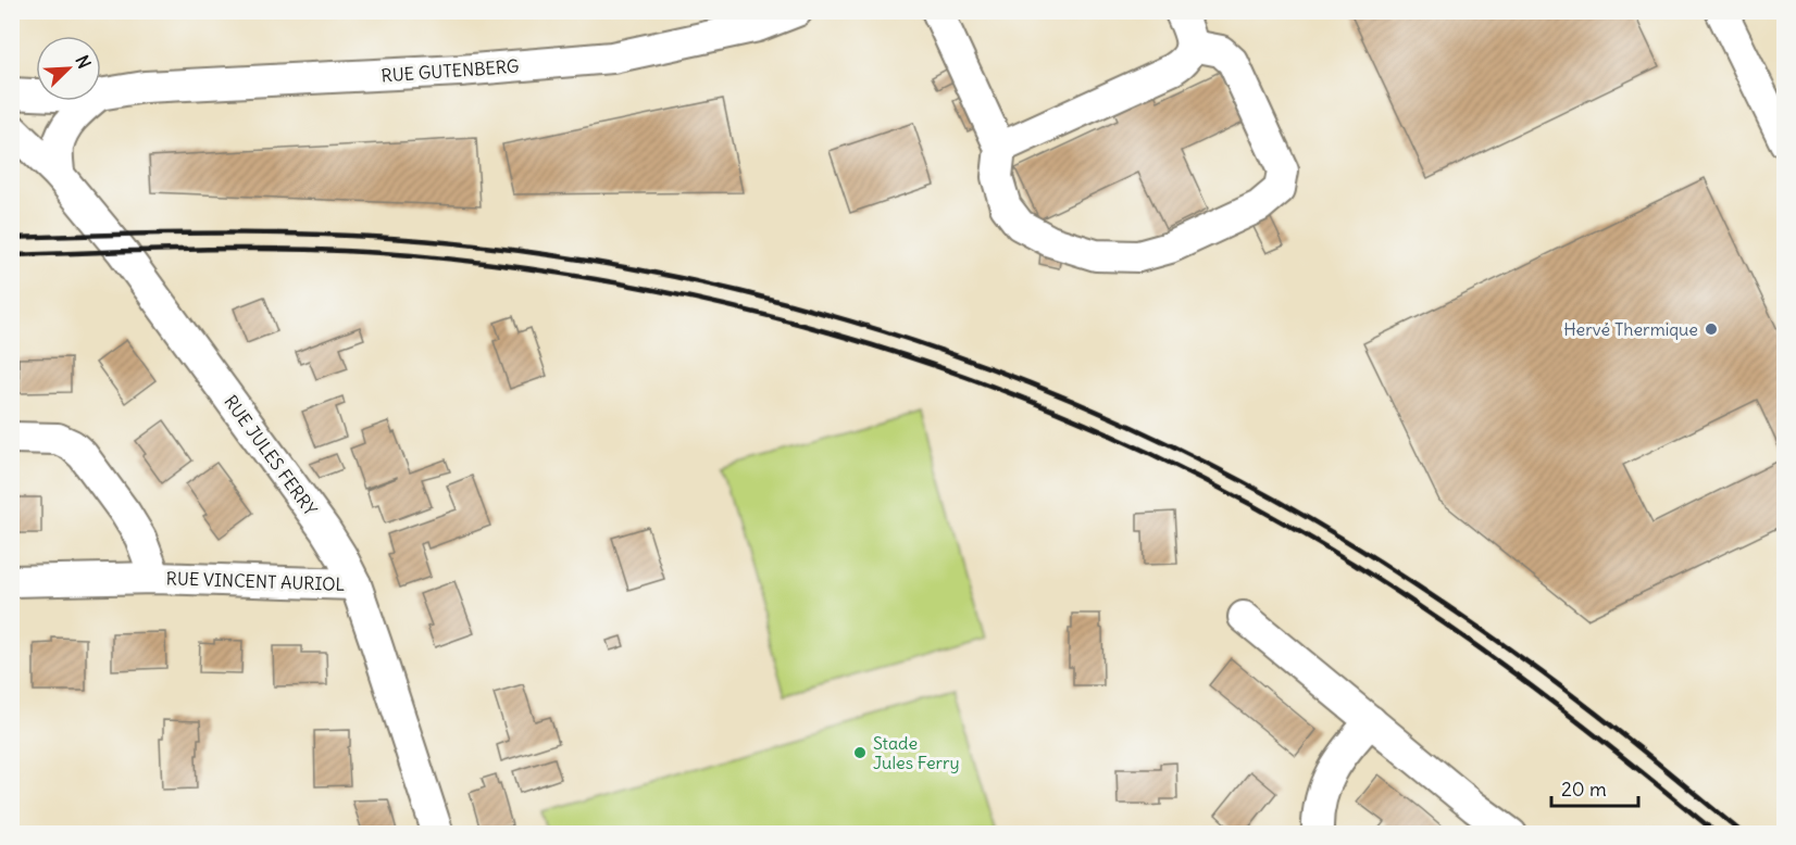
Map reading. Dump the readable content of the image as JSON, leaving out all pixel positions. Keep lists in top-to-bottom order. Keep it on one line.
{"streets":{"street":["RUE GUTENBERG","RUE JULES FERRY","RUE VINCENT AURIOL"]},"crossings":[["RUE JULES FERRY","RUE VINCENT AURIOL"]],"places":["Hervé Thermique","Stade Jules Ferry"],"scale_bar":"20 m","north":"top right"}
